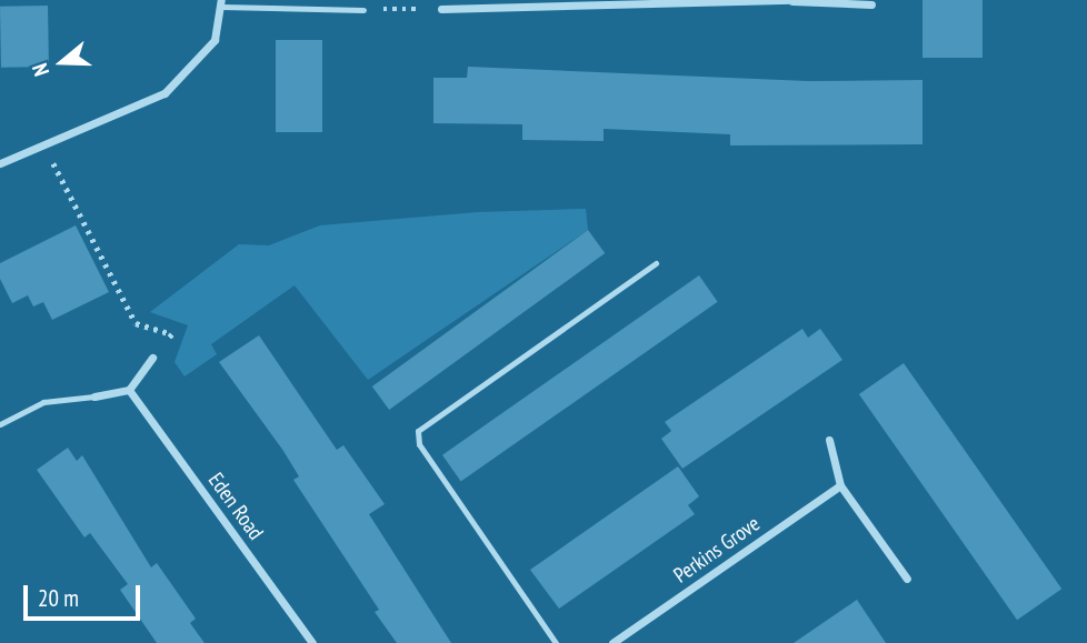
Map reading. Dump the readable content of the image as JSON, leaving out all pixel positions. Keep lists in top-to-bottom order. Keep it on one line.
{"streets":{"street":["Eden Road","Perkins Grove"]},"scale_bar":"20 m","north":"left"}
